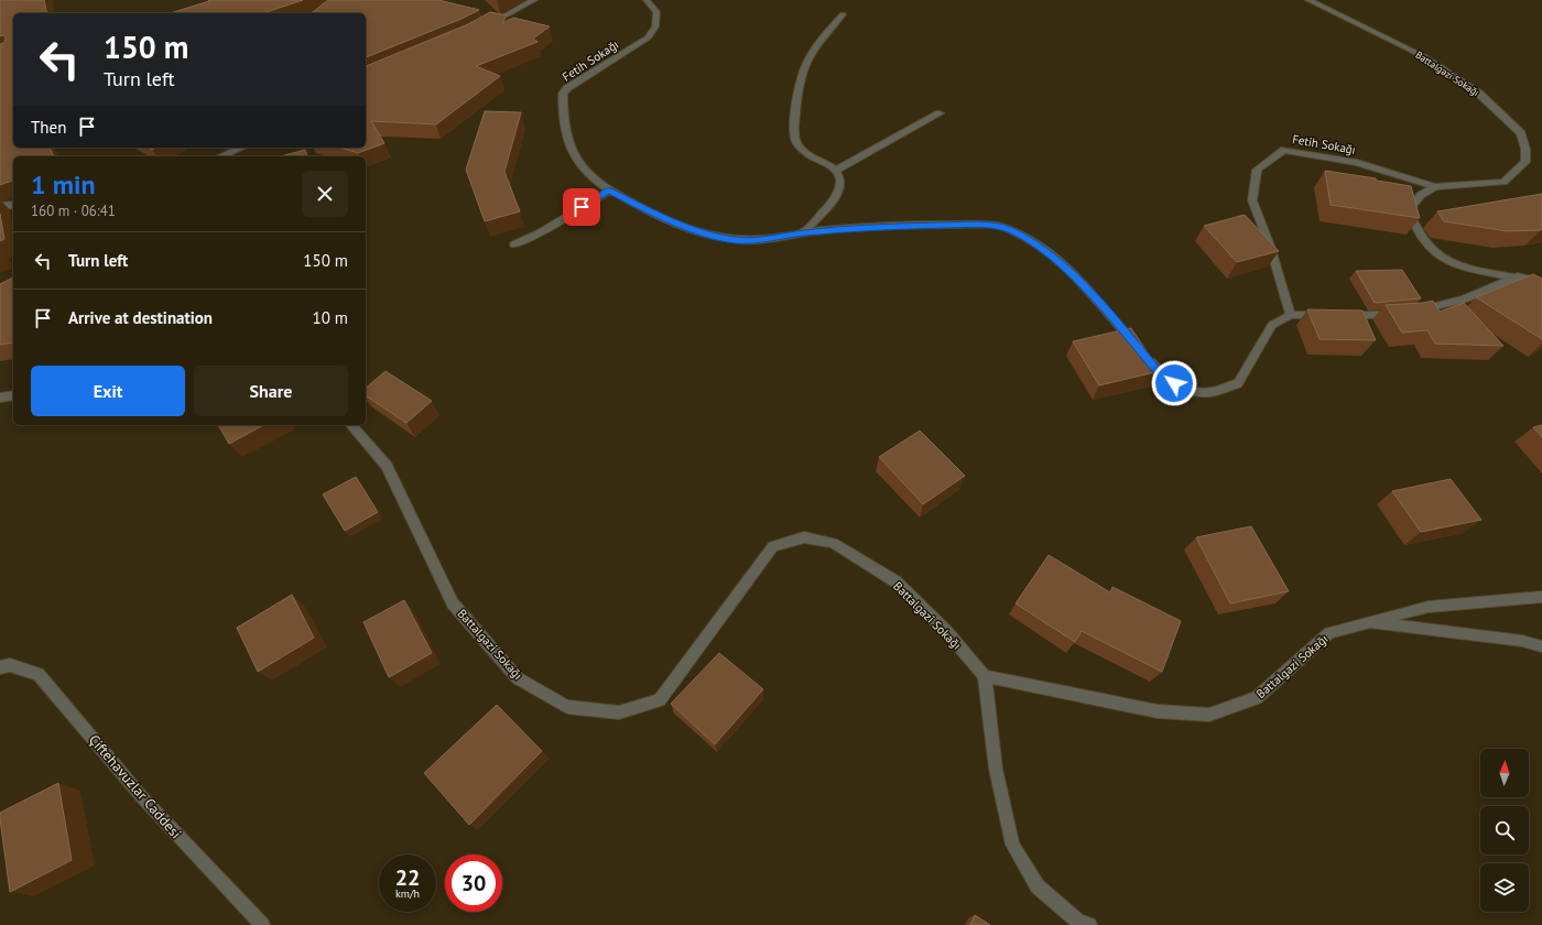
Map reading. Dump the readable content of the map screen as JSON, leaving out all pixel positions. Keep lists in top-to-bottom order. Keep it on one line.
{"streets":{"street":["Fetih Sokağı","Battalgazi Sokağı","Çiftehavuzlar Caddesi"]},"crossings":[["Fetih Sokağı","Battalgazi Sokağı"]],"north":"top","page":{"turn":["150 m","Turn left"],"then":"Then","heading":["1 min","160 m · 06:41"],"list":[{"name":"Turn left","value":"150 m"},{"name":"Arrive at destination","value":"10 m"}],"buttons":["Exit","Share"],"speed":"22 km/h","limit":"30"}}
